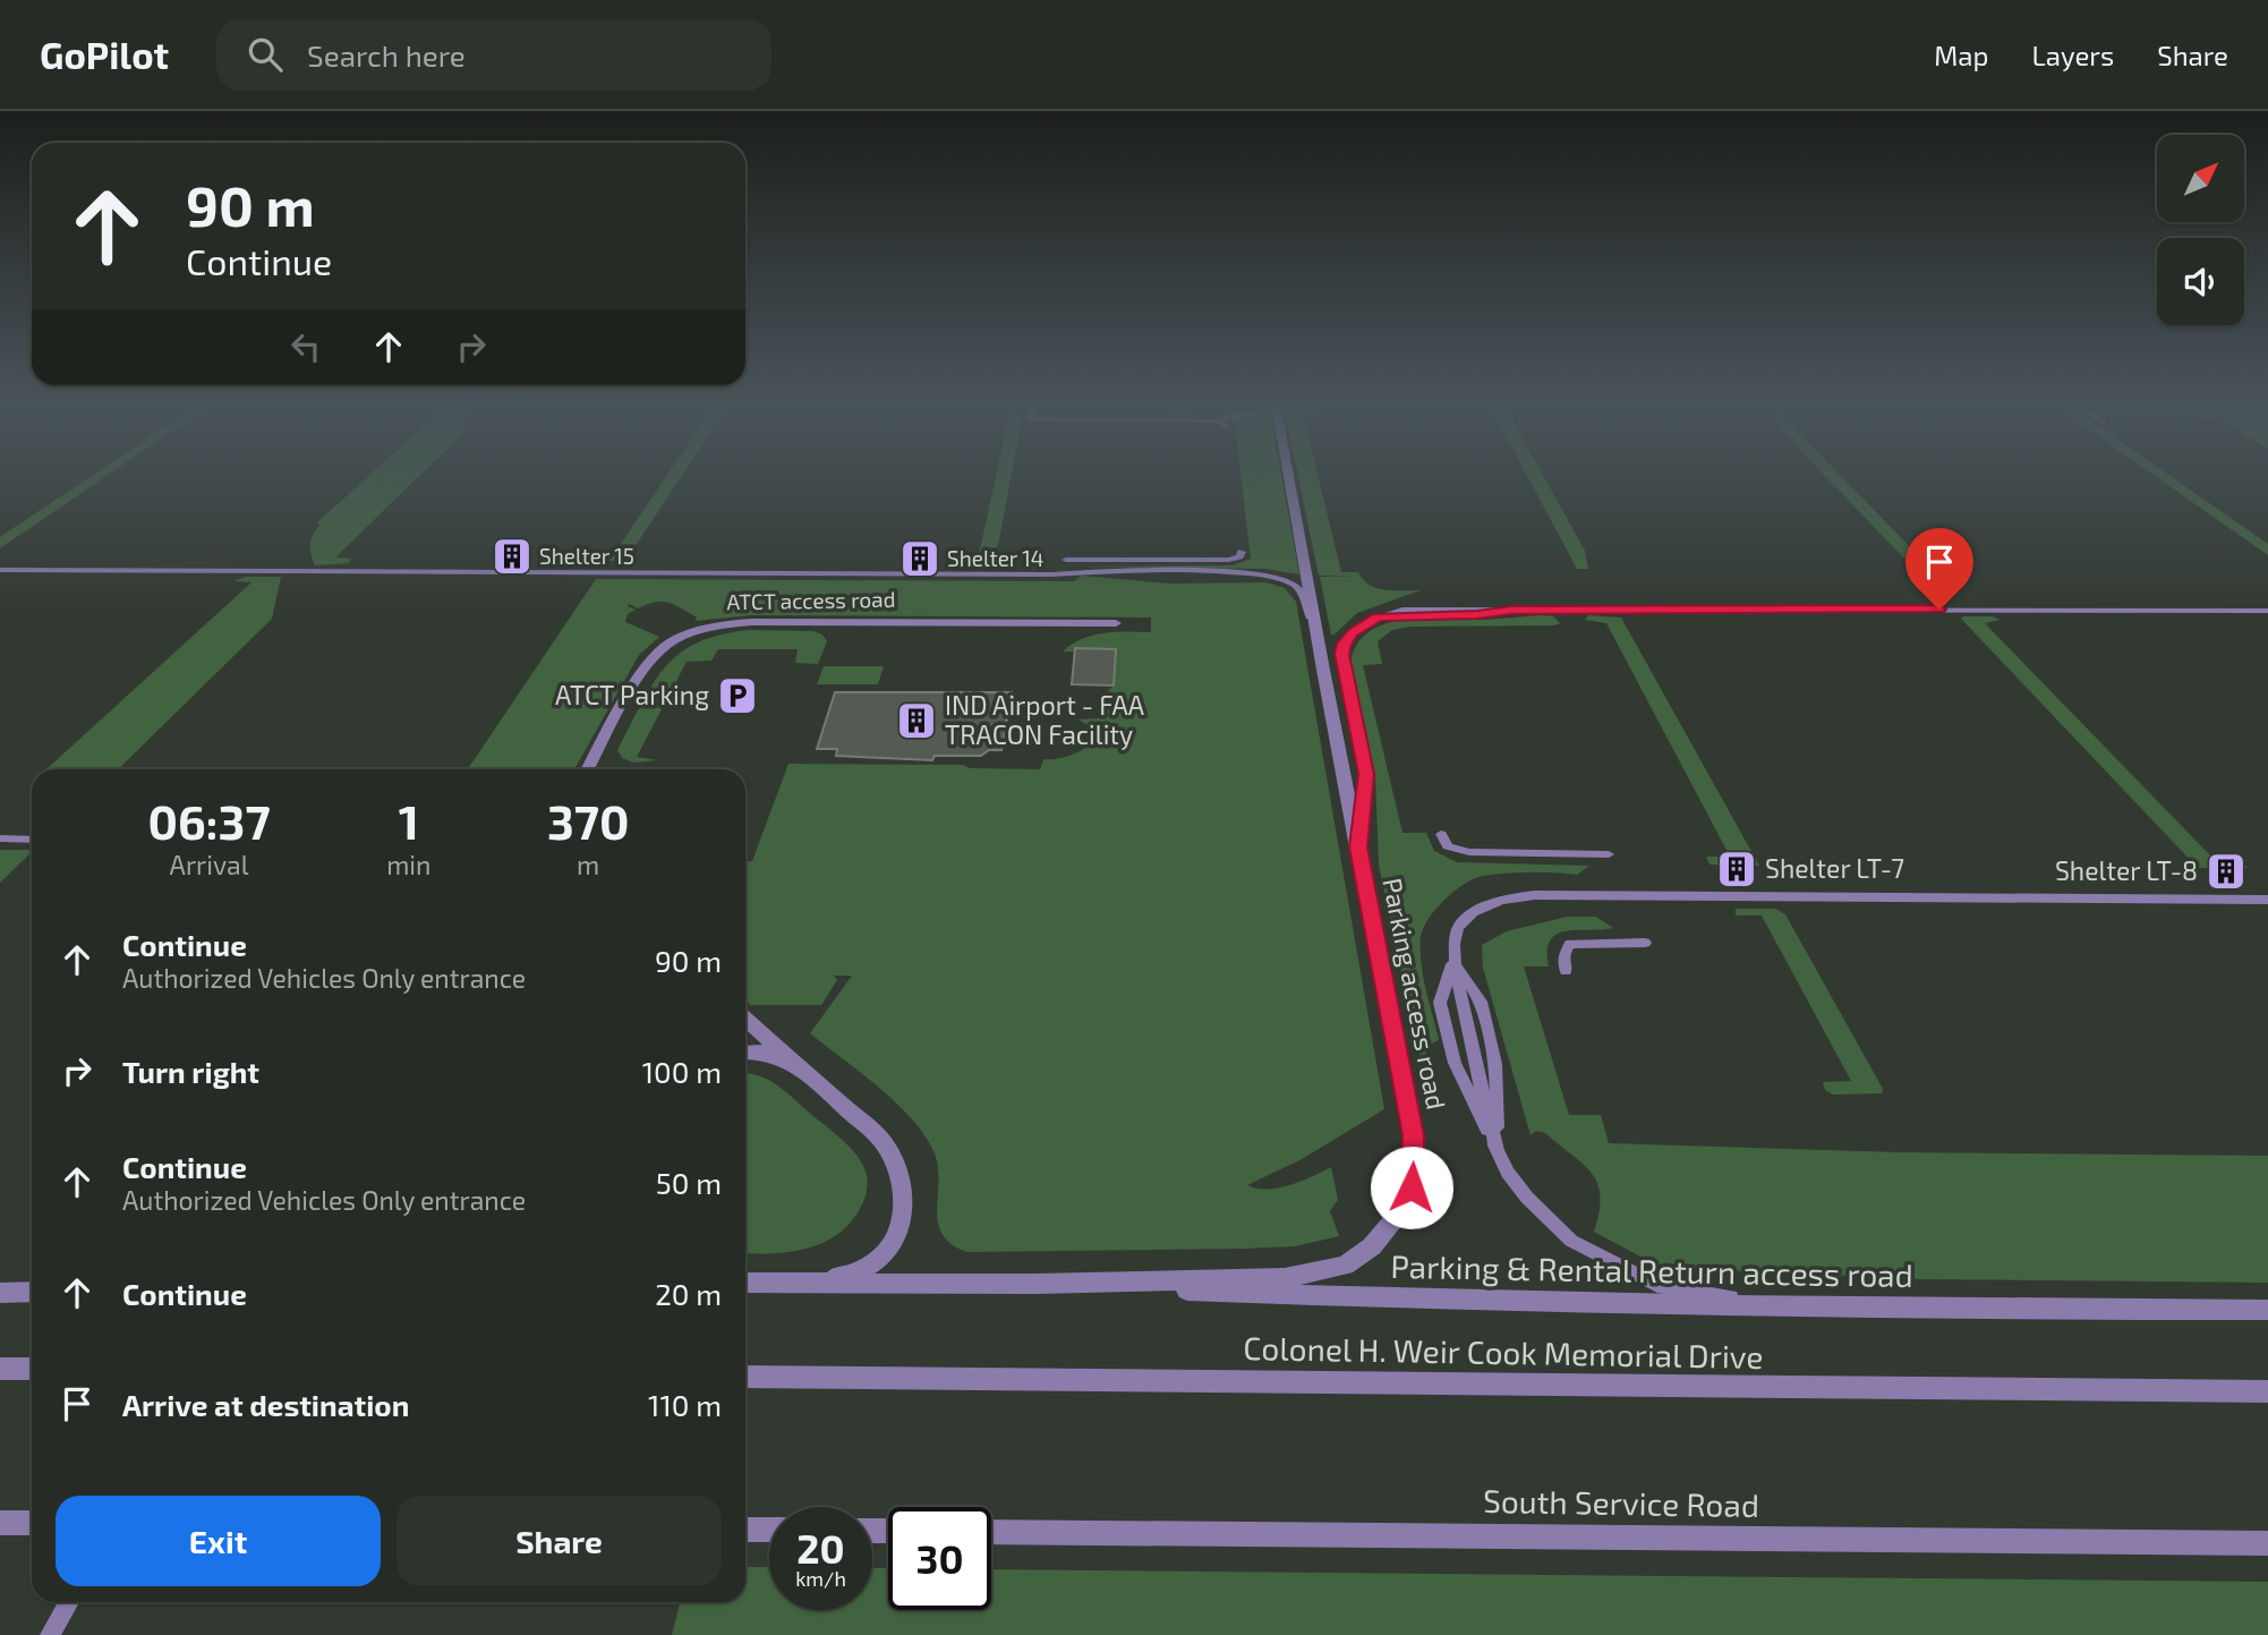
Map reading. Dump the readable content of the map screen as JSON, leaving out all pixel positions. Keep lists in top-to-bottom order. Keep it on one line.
{"streets":{"street":["ATCT access road","Parking access road","Parking & Rental Return access road","Colonel H. Weir Cook Memorial Drive","South Service Road"]},"crossings":[["Parking access road","Parking & Rental Return access road"]],"places":{"building":["Shelter 15","Shelter 14","IND Airport - FAA TRACON Facility","Shelter LT-7","Shelter LT-8"],"parking":["ATCT Parking"]},"north":"top right","page":{"header":"GoPilot","search":"Search here","nav":["Map","Layers","Share"],"turn":["90 m","Continue"],"eta":["06:37","Arrival","1","min","370","m"],"list":[{"name":"Continue","note":"Authorized Vehicles Only entrance","value":"90 m"},{"name":"Turn right","value":"100 m"},{"name":"Continue","note":"Authorized Vehicles Only entrance","value":"50 m"},{"name":"Continue","value":"20 m"},{"name":"Arrive at destination","value":"110 m"}],"buttons":["Exit","Share"],"speed":"20 km/h","limit":"30"}}
